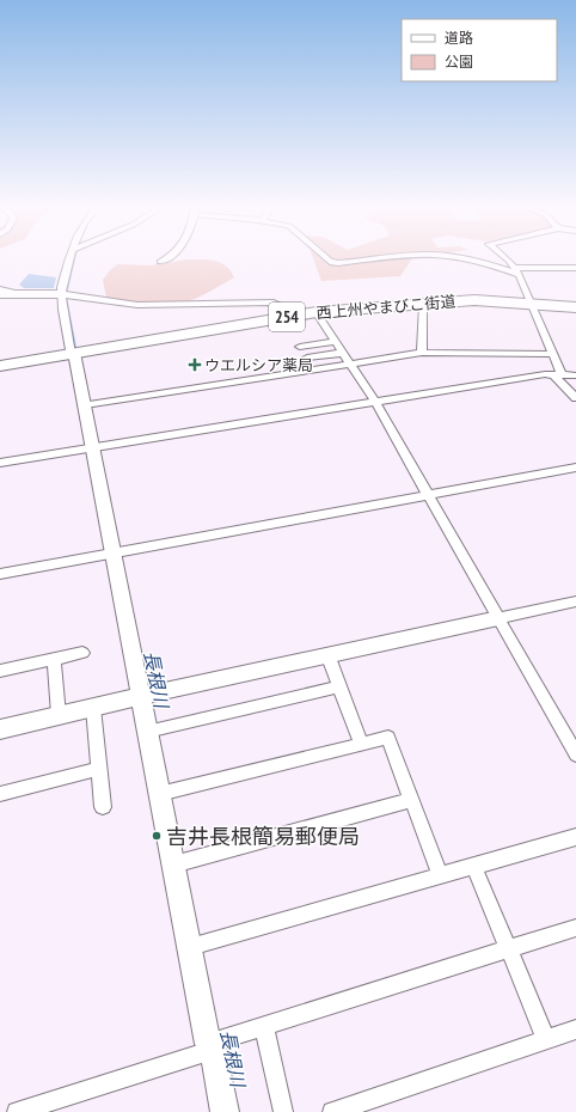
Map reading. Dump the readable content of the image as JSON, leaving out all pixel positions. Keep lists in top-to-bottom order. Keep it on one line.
{"streets":{"highway":["西上州やまびこ街道","254"]},"water":["長根川"],"places":{"health":["ウエルシア薬局"],"other":["吉井長根簡易郵便局"]},"legend":["道路","公園"]}
